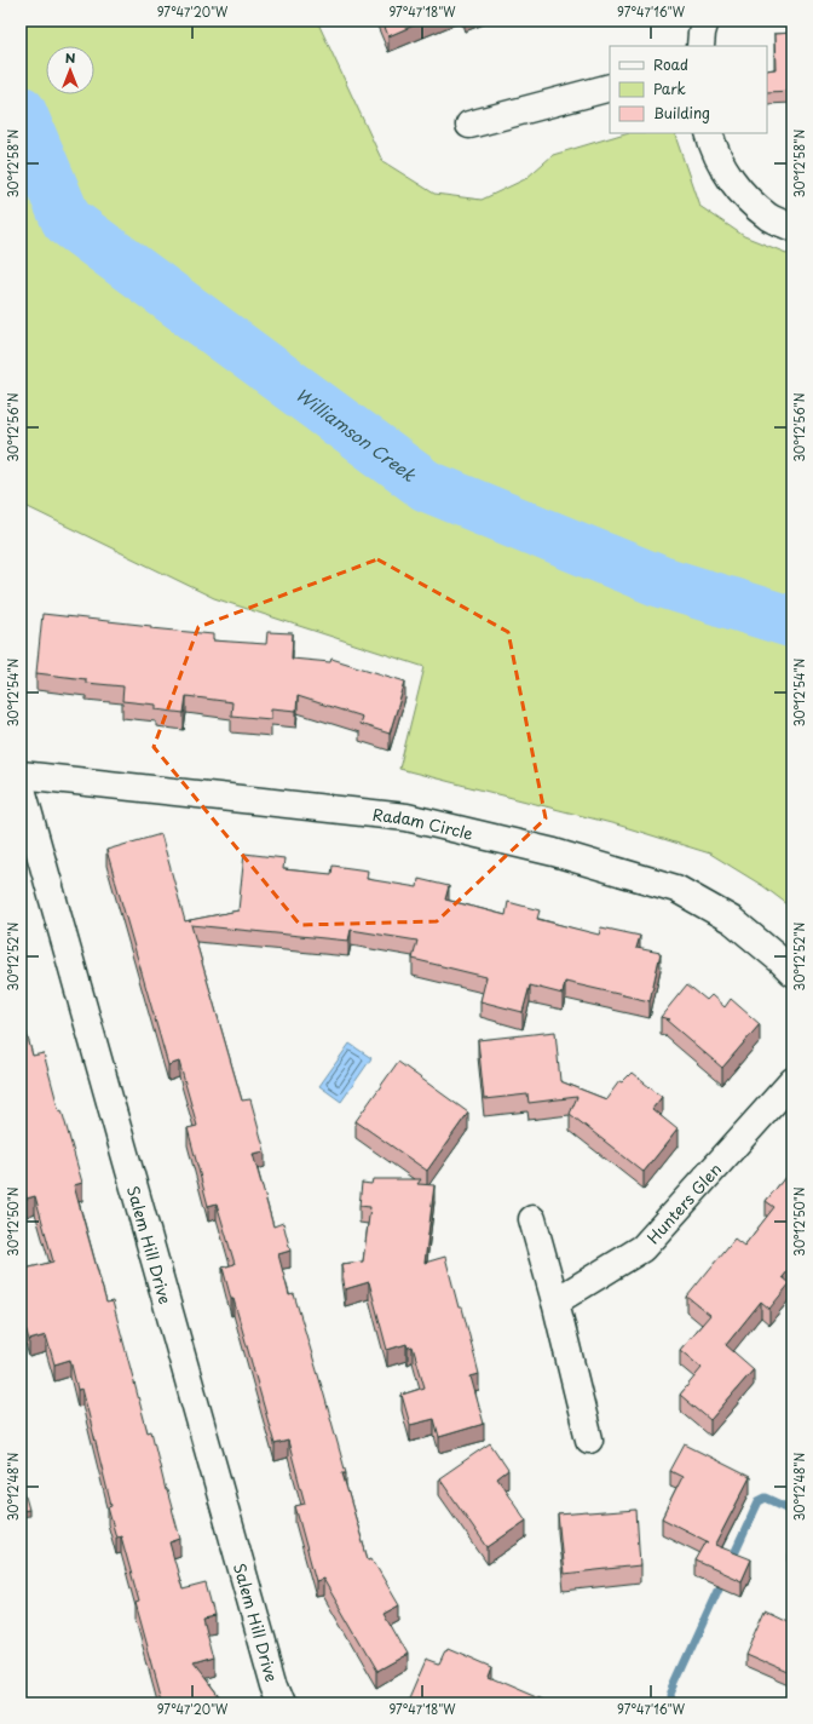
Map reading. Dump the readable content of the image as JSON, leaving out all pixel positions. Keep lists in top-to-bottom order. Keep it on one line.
{"streets":{"street":["Radam Circle","Hunters Glen","Salem Hill Drive"]},"water":["Williamson Creek"],"legend":["Road","Park","Building"],"north":"top","coordinates":["97°47'20\"W","97°47'18\"W","97°47'16\"W","30°12'58\"N","30°12'56\"N","30°12'54\"N","30°12'52\"N","30°12'50\"N","30°12'48\"N"]}
